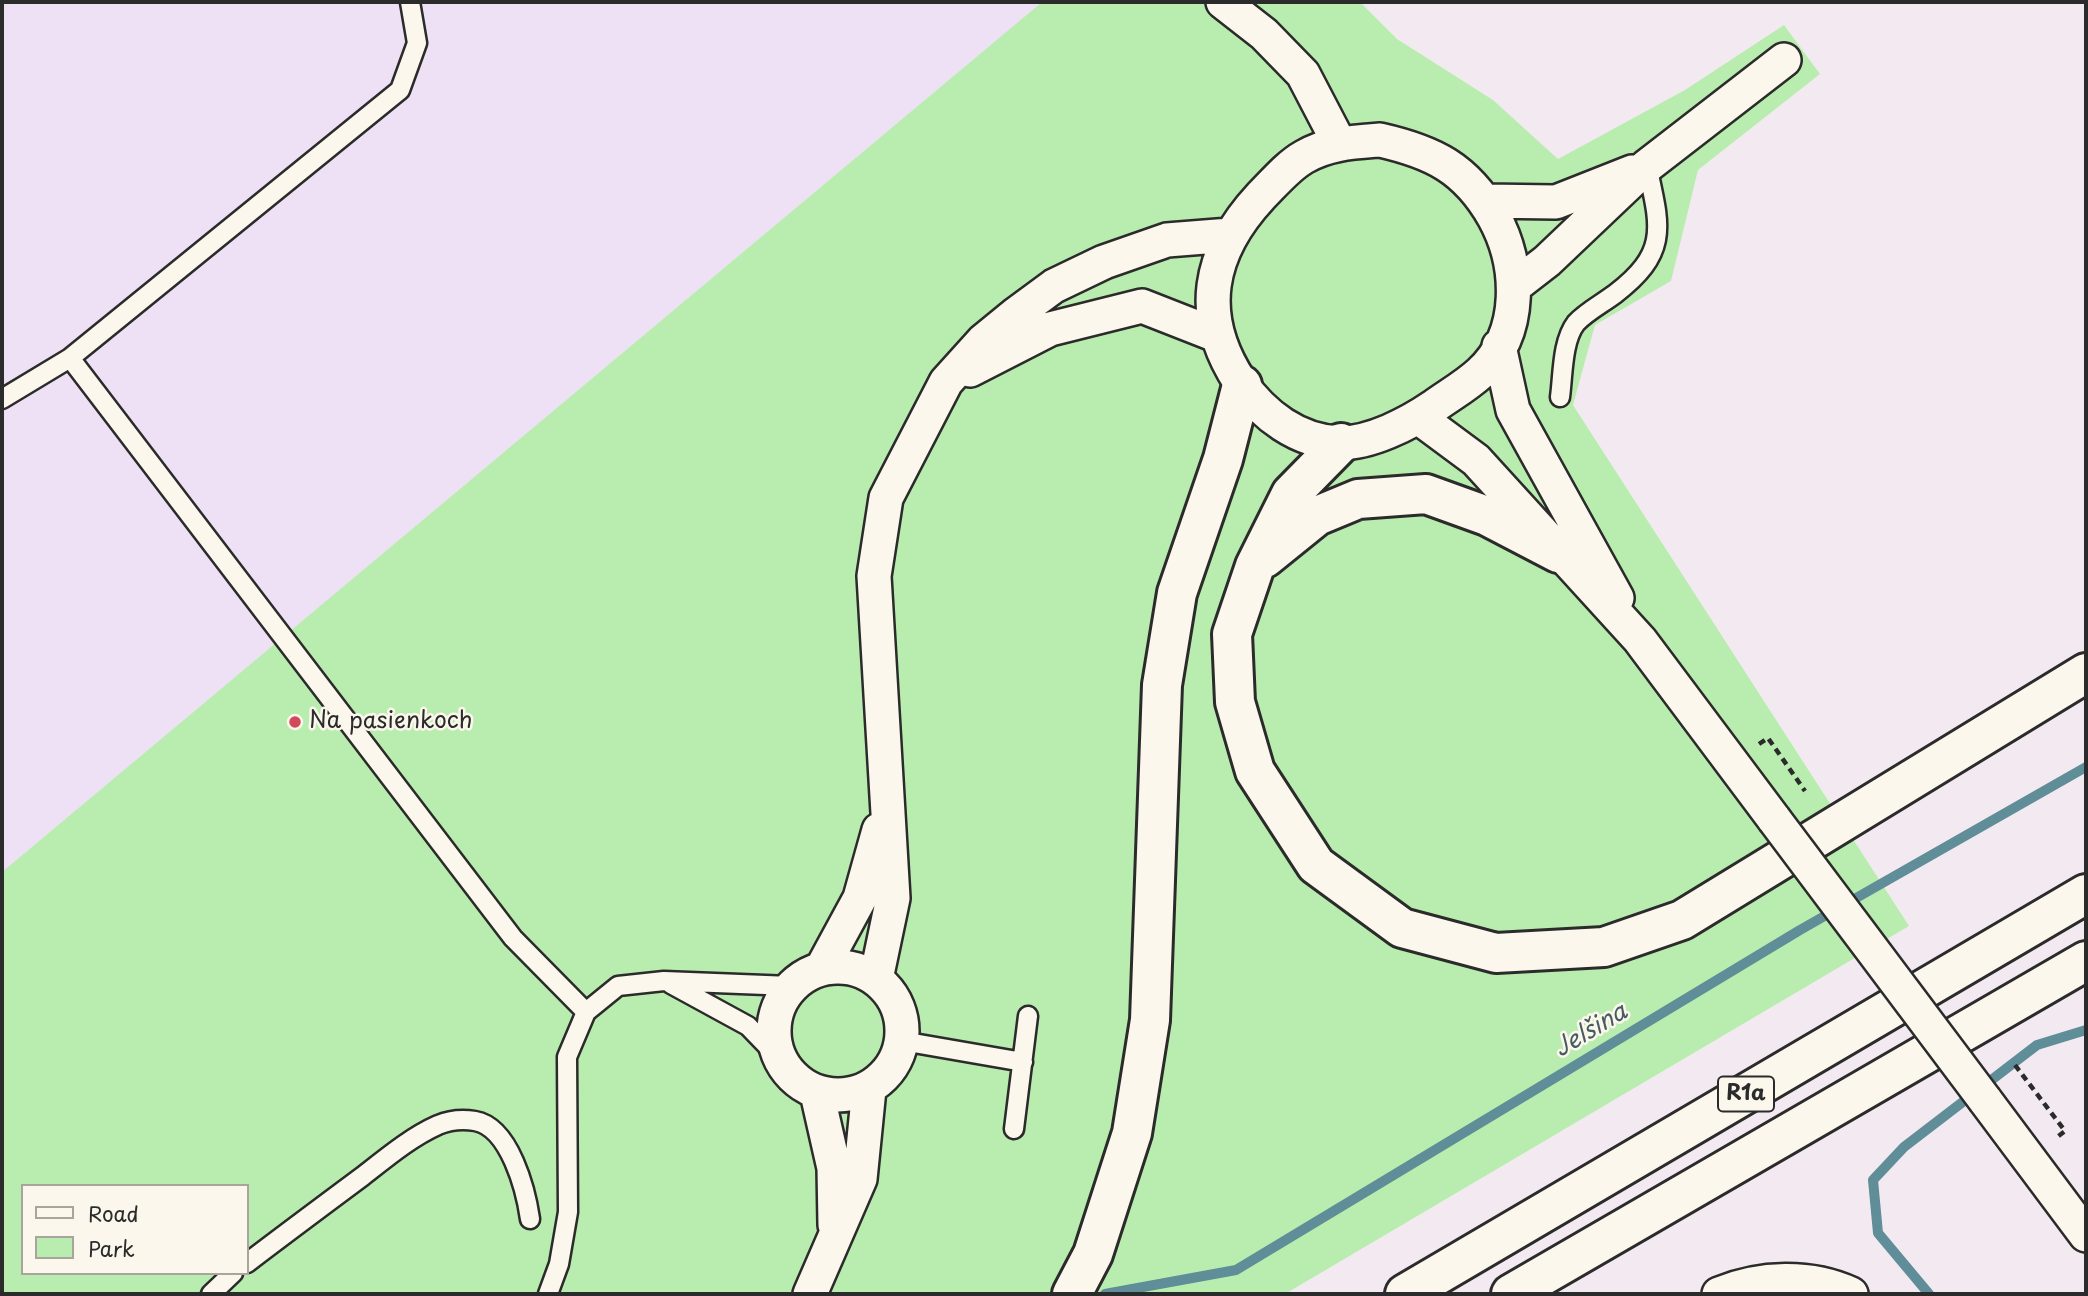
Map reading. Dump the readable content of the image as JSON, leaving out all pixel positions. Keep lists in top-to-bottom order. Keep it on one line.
{"streets":{"highway":["R1a"]},"water":["Jelšina"],"places":["Na pasienkoch"],"legend":["Road","Park"]}
